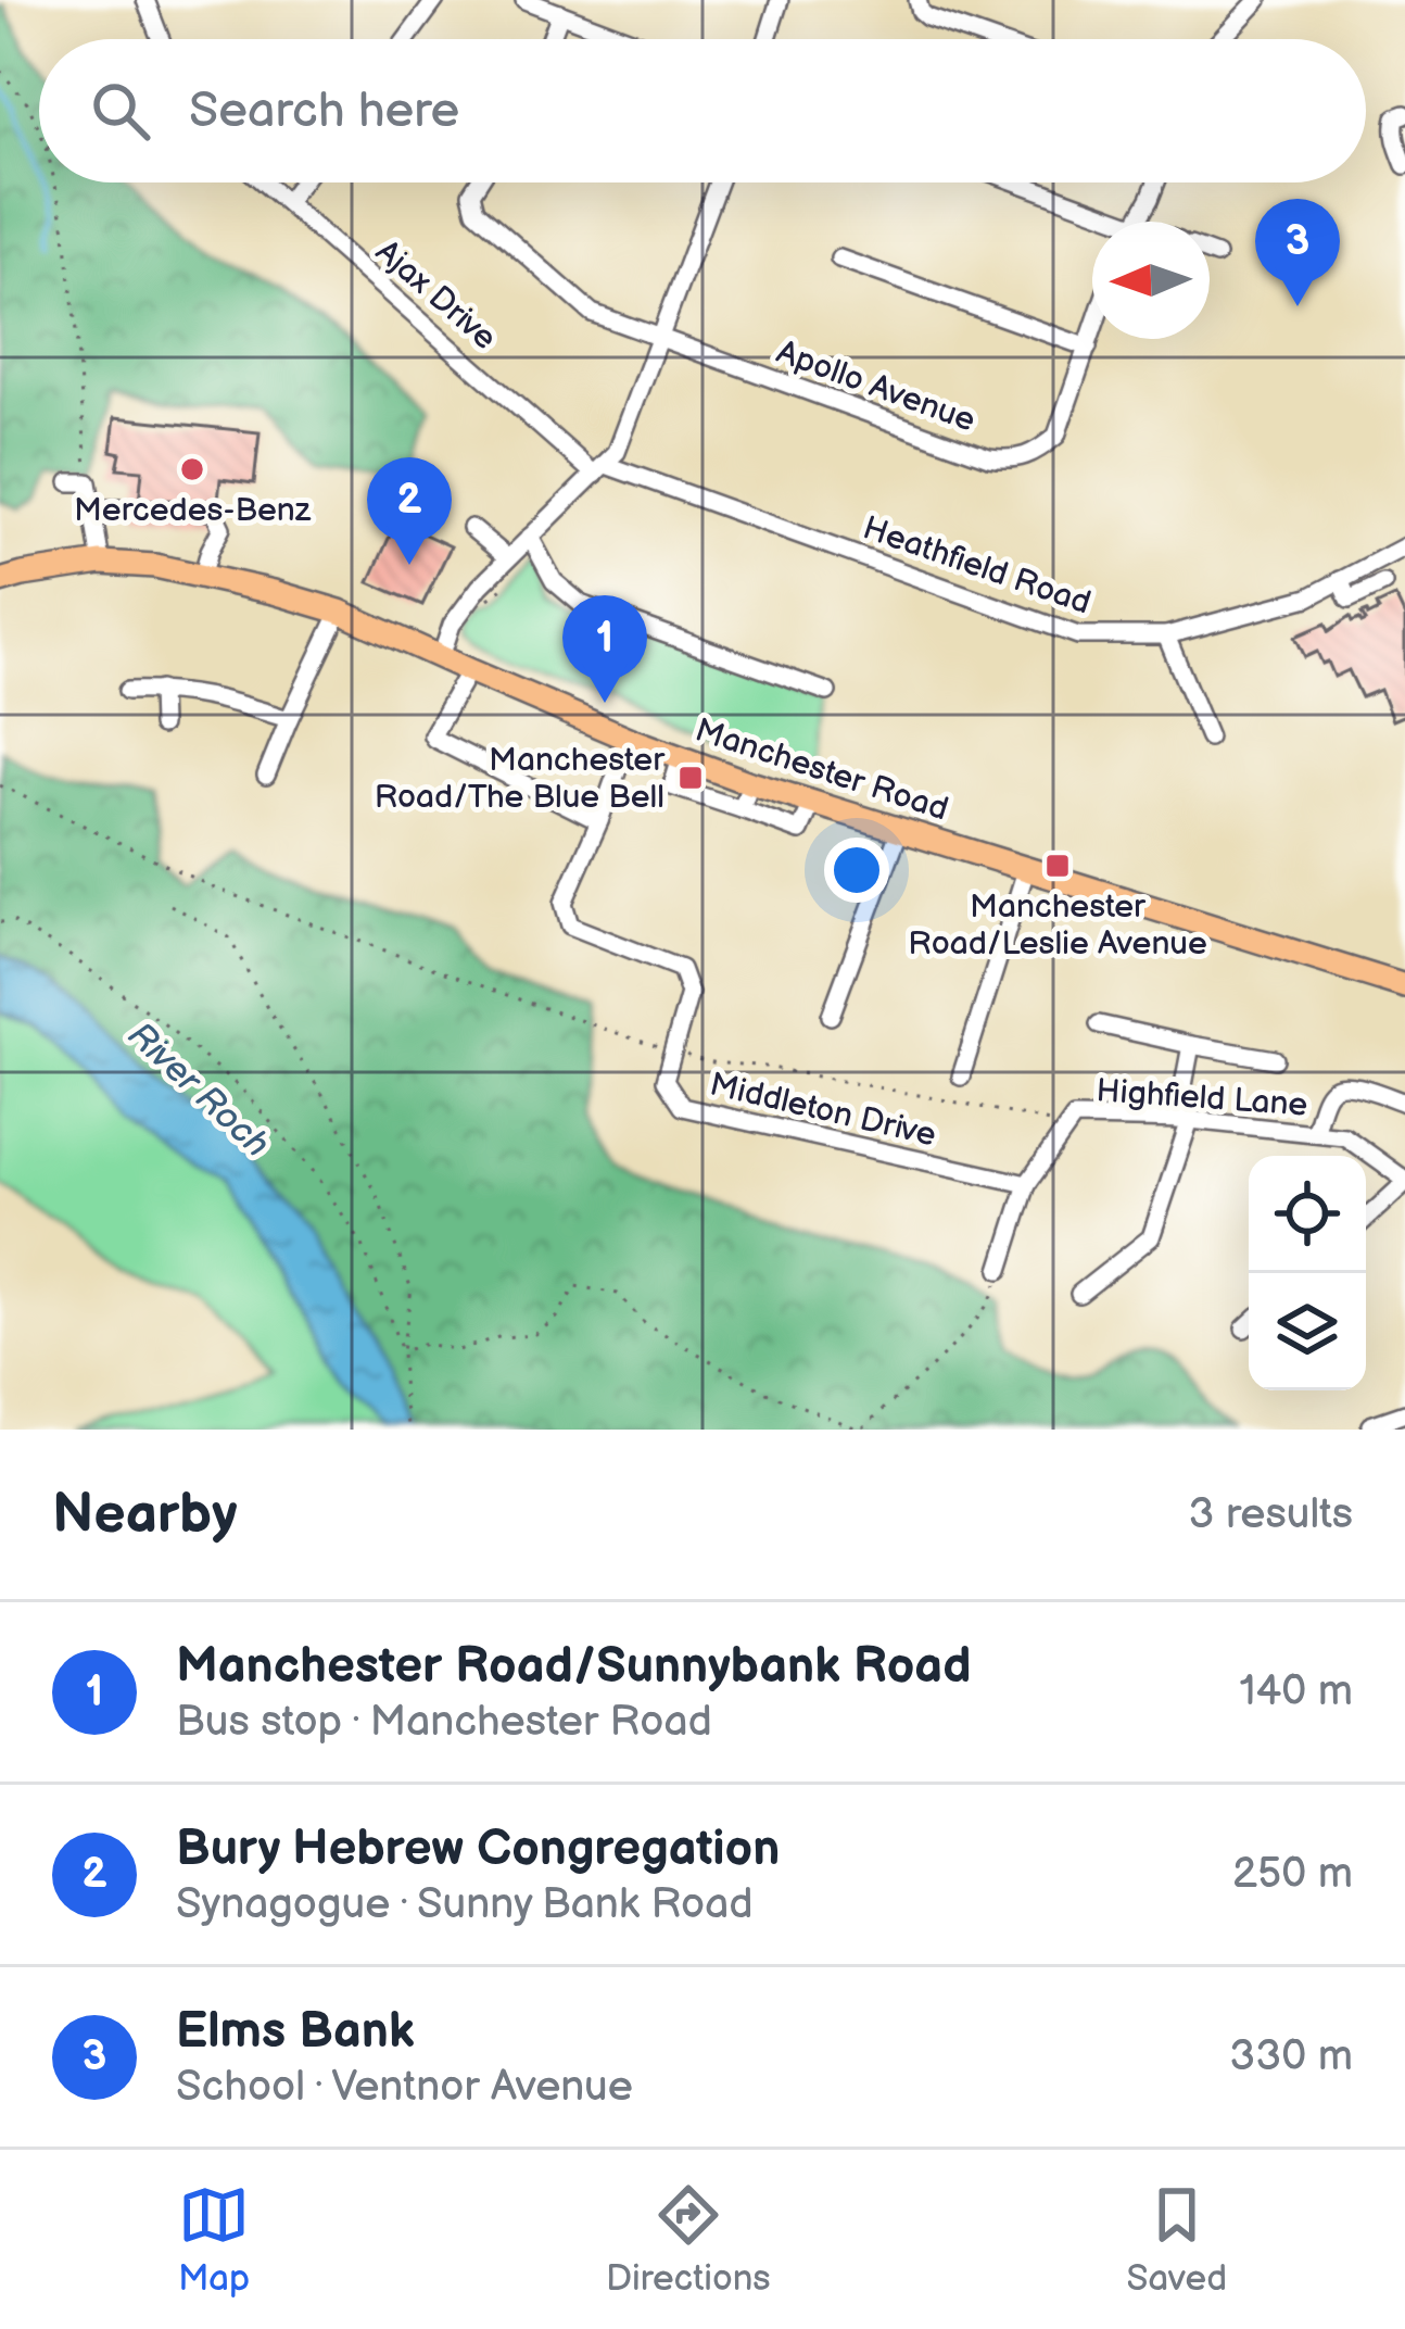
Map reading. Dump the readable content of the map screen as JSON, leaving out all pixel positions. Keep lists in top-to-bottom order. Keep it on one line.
{"streets":{"highway":["Manchester Road"],"street":["Ajax Drive","Apollo Avenue","Heathfield Road","Highfield Lane","Middleton Drive"]},"crossings":[["Ajax Drive","Heathfield Road"],["Manchester Road","Middleton Drive"],["Highfield Lane","Middleton Drive"]],"water":["River Roch"],"places":{"other":["Mercedes-Benz"],"transit":["Manchester Road/The Blue Bell","Manchester Road/Leslie Avenue"]},"north":"left","page":{"search":"Search here","pins":["3","2","1"],"heading":["Nearby","3 results"],"list":[{"mark":"1","name":"Manchester Road/Sunnybank Road","note":"Bus stop · Manchester Road","value":"140 m"},{"mark":"2","name":"Bury Hebrew Congregation","note":"Synagogue · Sunny Bank Road","value":"250 m"},{"mark":"3","name":"Elms Bank","note":"School · Ventnor Avenue","value":"330 m"}],"nav":["Map","Directions","Saved"]}}
